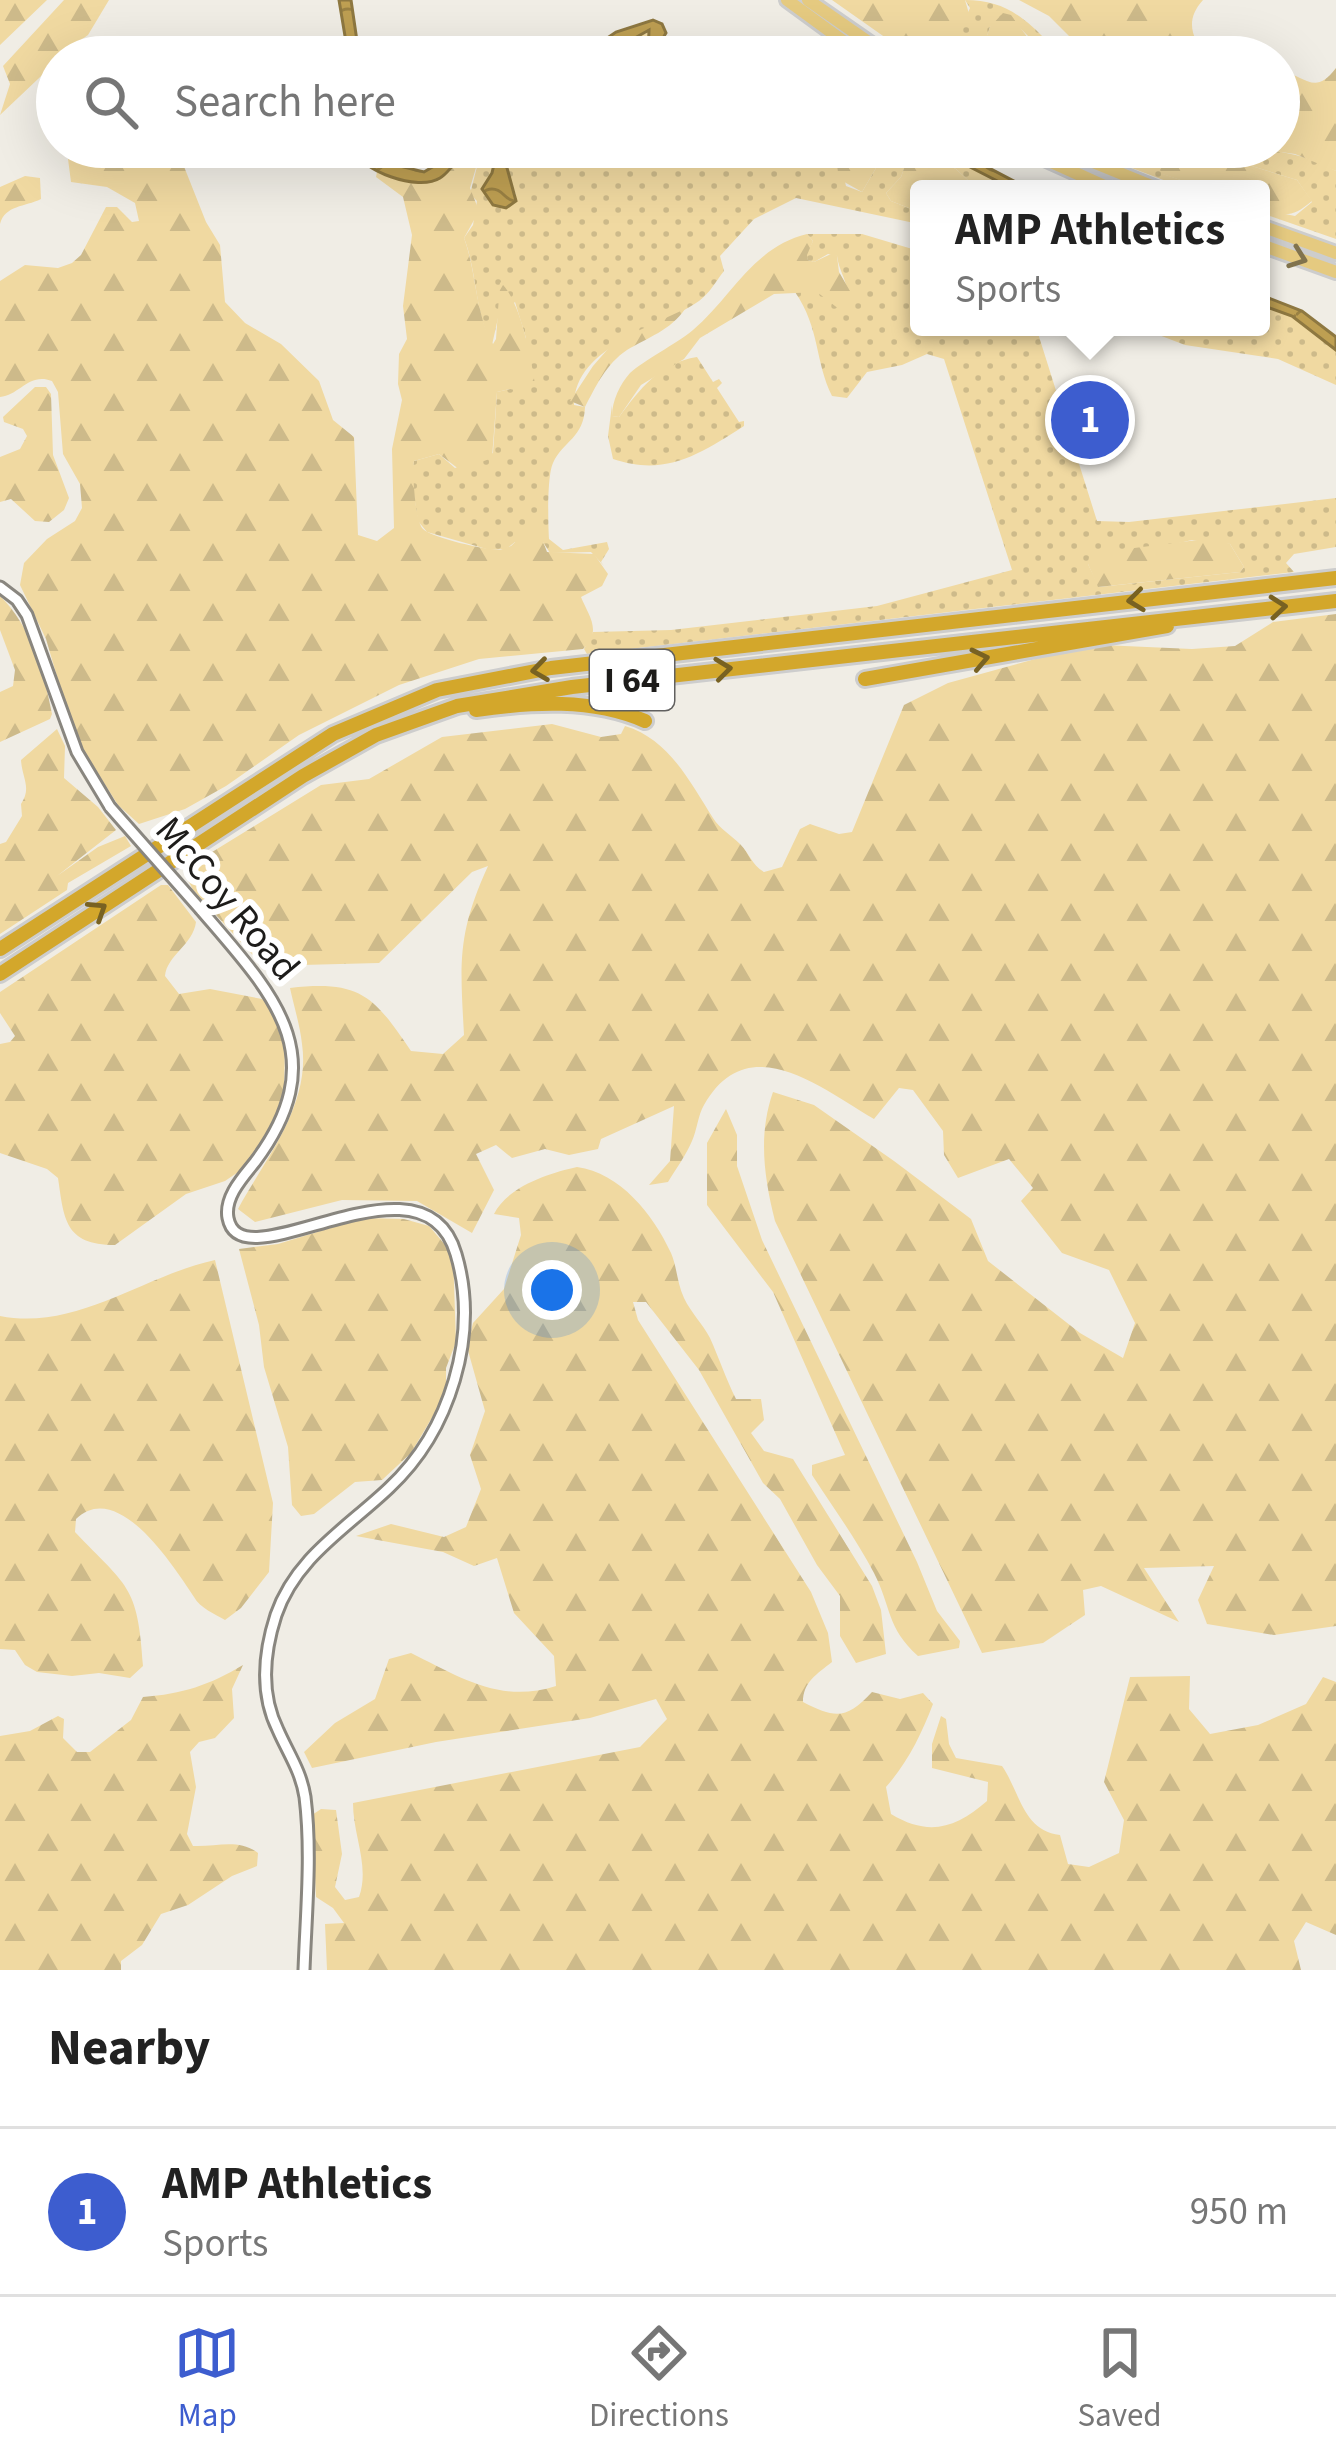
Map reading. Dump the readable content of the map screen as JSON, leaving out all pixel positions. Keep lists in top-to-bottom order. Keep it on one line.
{"streets":{"highway":["I 64"],"street":["McCoy Road"]},"page":{"search":"Search here","popup":["AMP Athletics","Sports"],"pins":"1","heading":"Nearby","list":[{"mark":"1","name":"AMP Athletics","note":"Sports","value":"950 m"}],"nav":["Map","Directions","Saved"]}}
